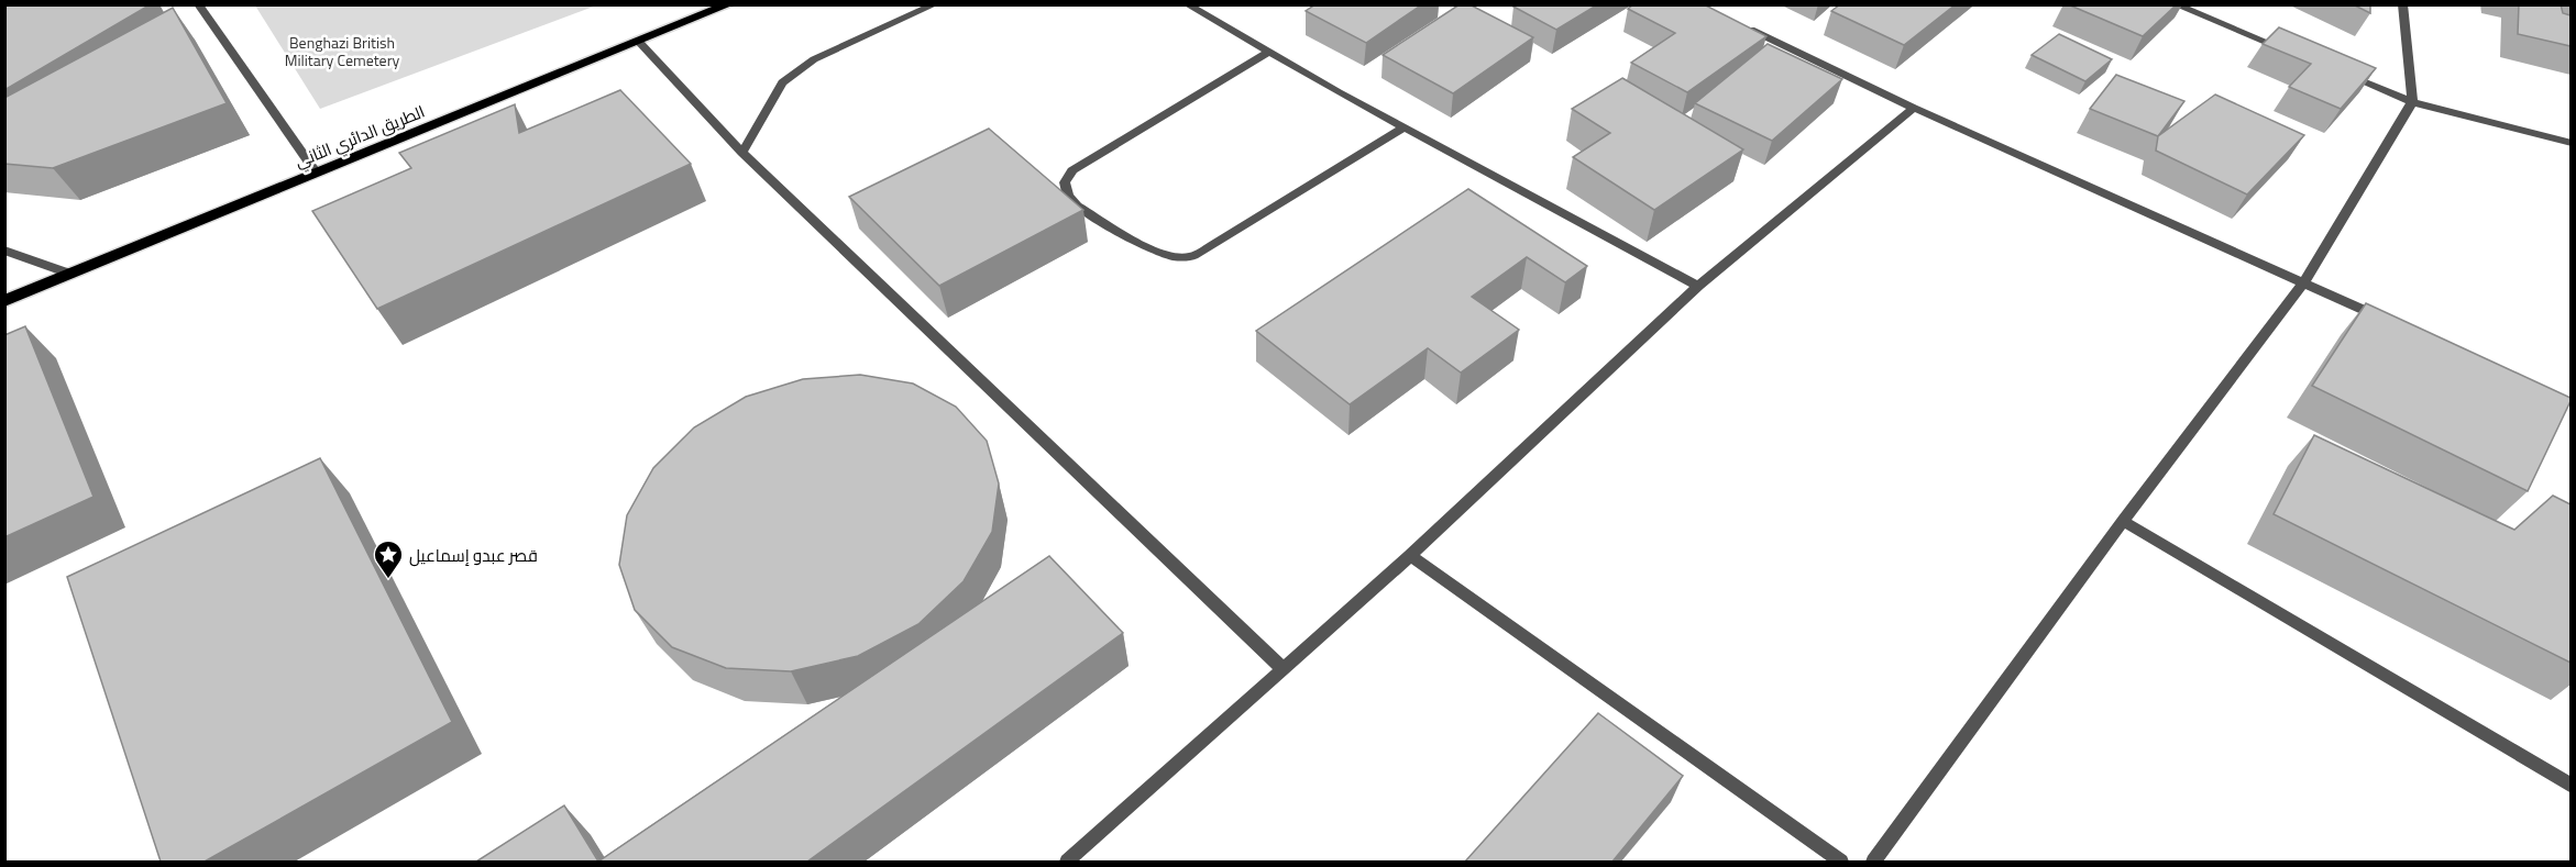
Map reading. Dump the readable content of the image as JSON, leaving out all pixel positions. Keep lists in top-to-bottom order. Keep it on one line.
{"streets":{"main road":["الطريق الدائري الثاني"]},"parks":["Benghazi British Military Cemetery"],"places":{"place":["قصر عبدو إسماعيل"]}}
